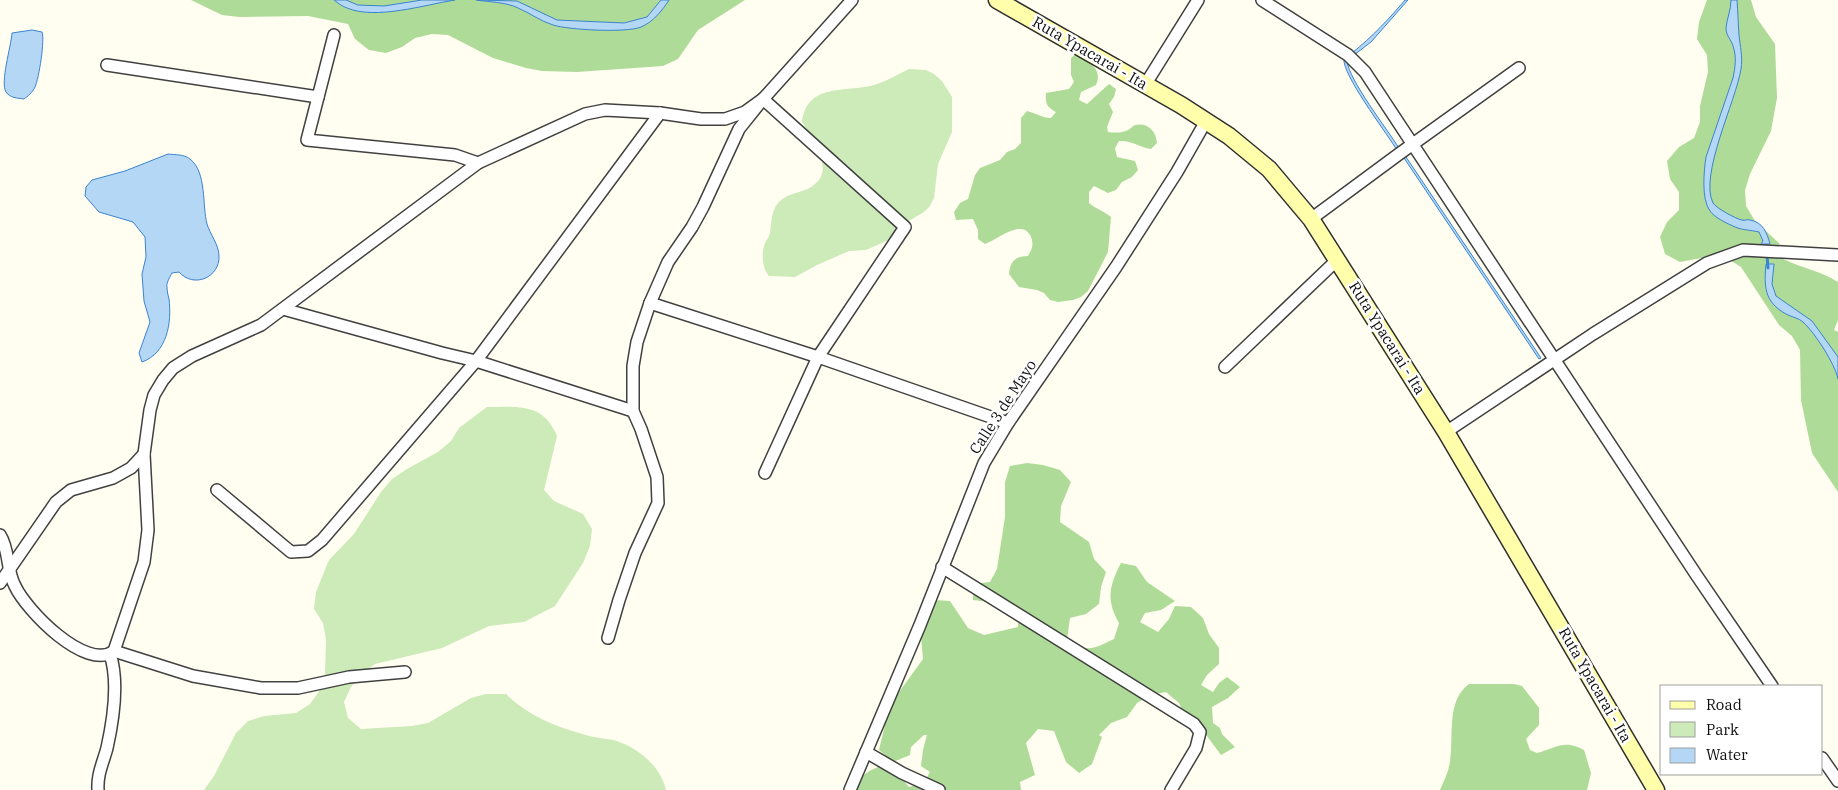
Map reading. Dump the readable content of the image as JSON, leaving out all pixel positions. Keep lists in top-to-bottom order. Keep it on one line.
{"streets":{"street":["Ruta Ypacarai - Ita","Calle 3 de Mayo"]},"crossings":[["Ruta Ypacarai - Ita","Calle 3 de Mayo"]],"legend":["Road","Park","Water"]}
